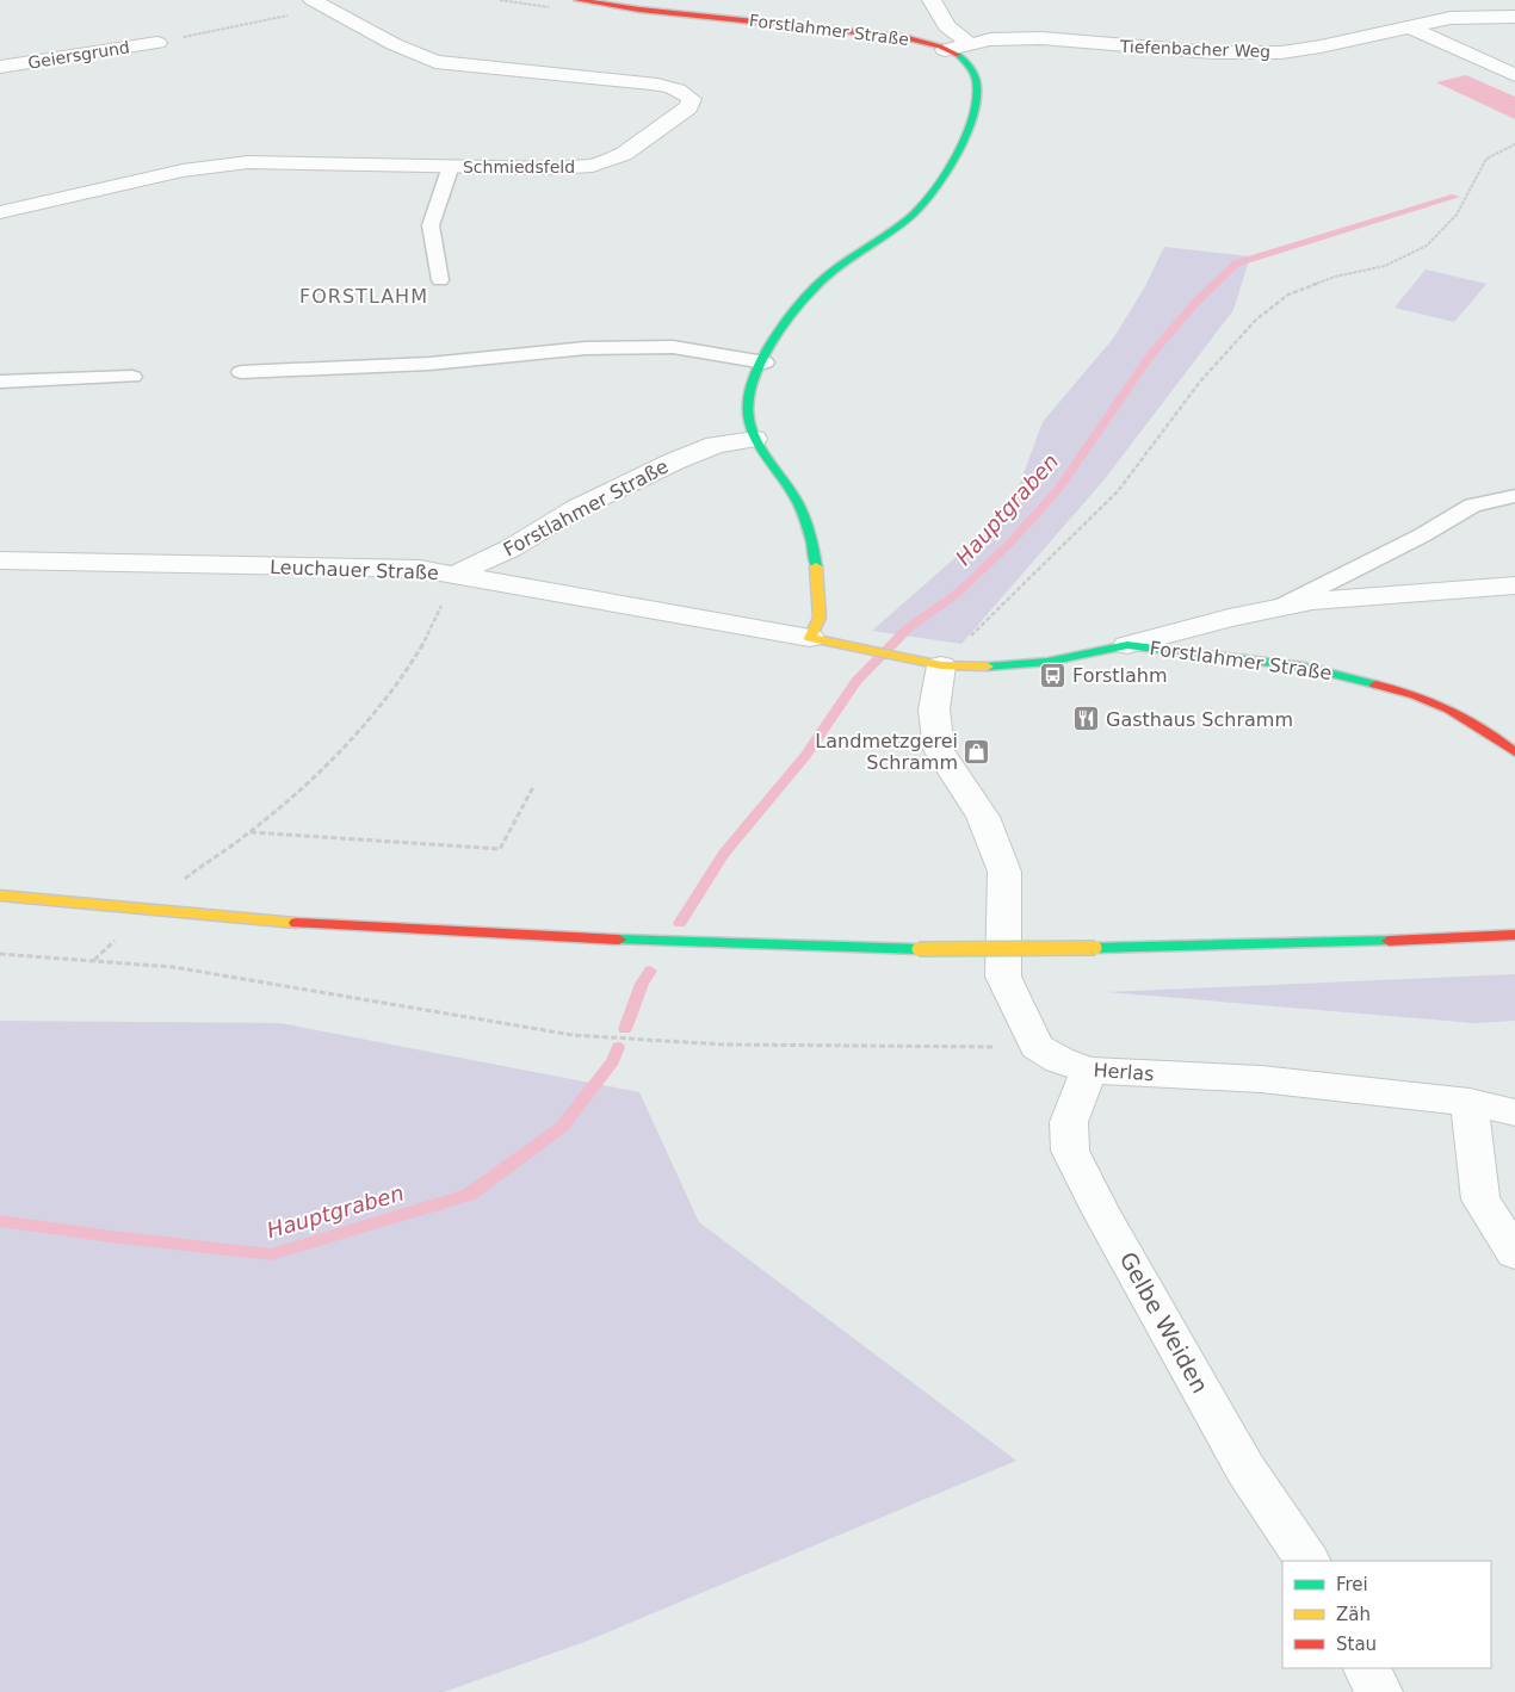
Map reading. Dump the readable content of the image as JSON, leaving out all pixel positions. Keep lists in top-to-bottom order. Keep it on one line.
{"streets":{"street":["Forstlahmer Straße","Tiefenbacher Weg","Geiersgrund","Schmiedsfeld","Leuchauer Straße","Herlas","Gelbe Weiden"]},"crossings":[["Forstlahmer Straße","Tiefenbacher Weg"],["Forstlahmer Straße","Leuchauer Straße"],["Herlas","Gelbe Weiden"]],"districts":["FORSTLAHM"],"water":["Hauptgraben"],"places":{"bus stop":["Forstlahm"],"restaurant":["Gasthaus Schramm"],"shop":["Landmetzgerei Schramm"]},"legend":["Frei","Zäh","Stau"]}
